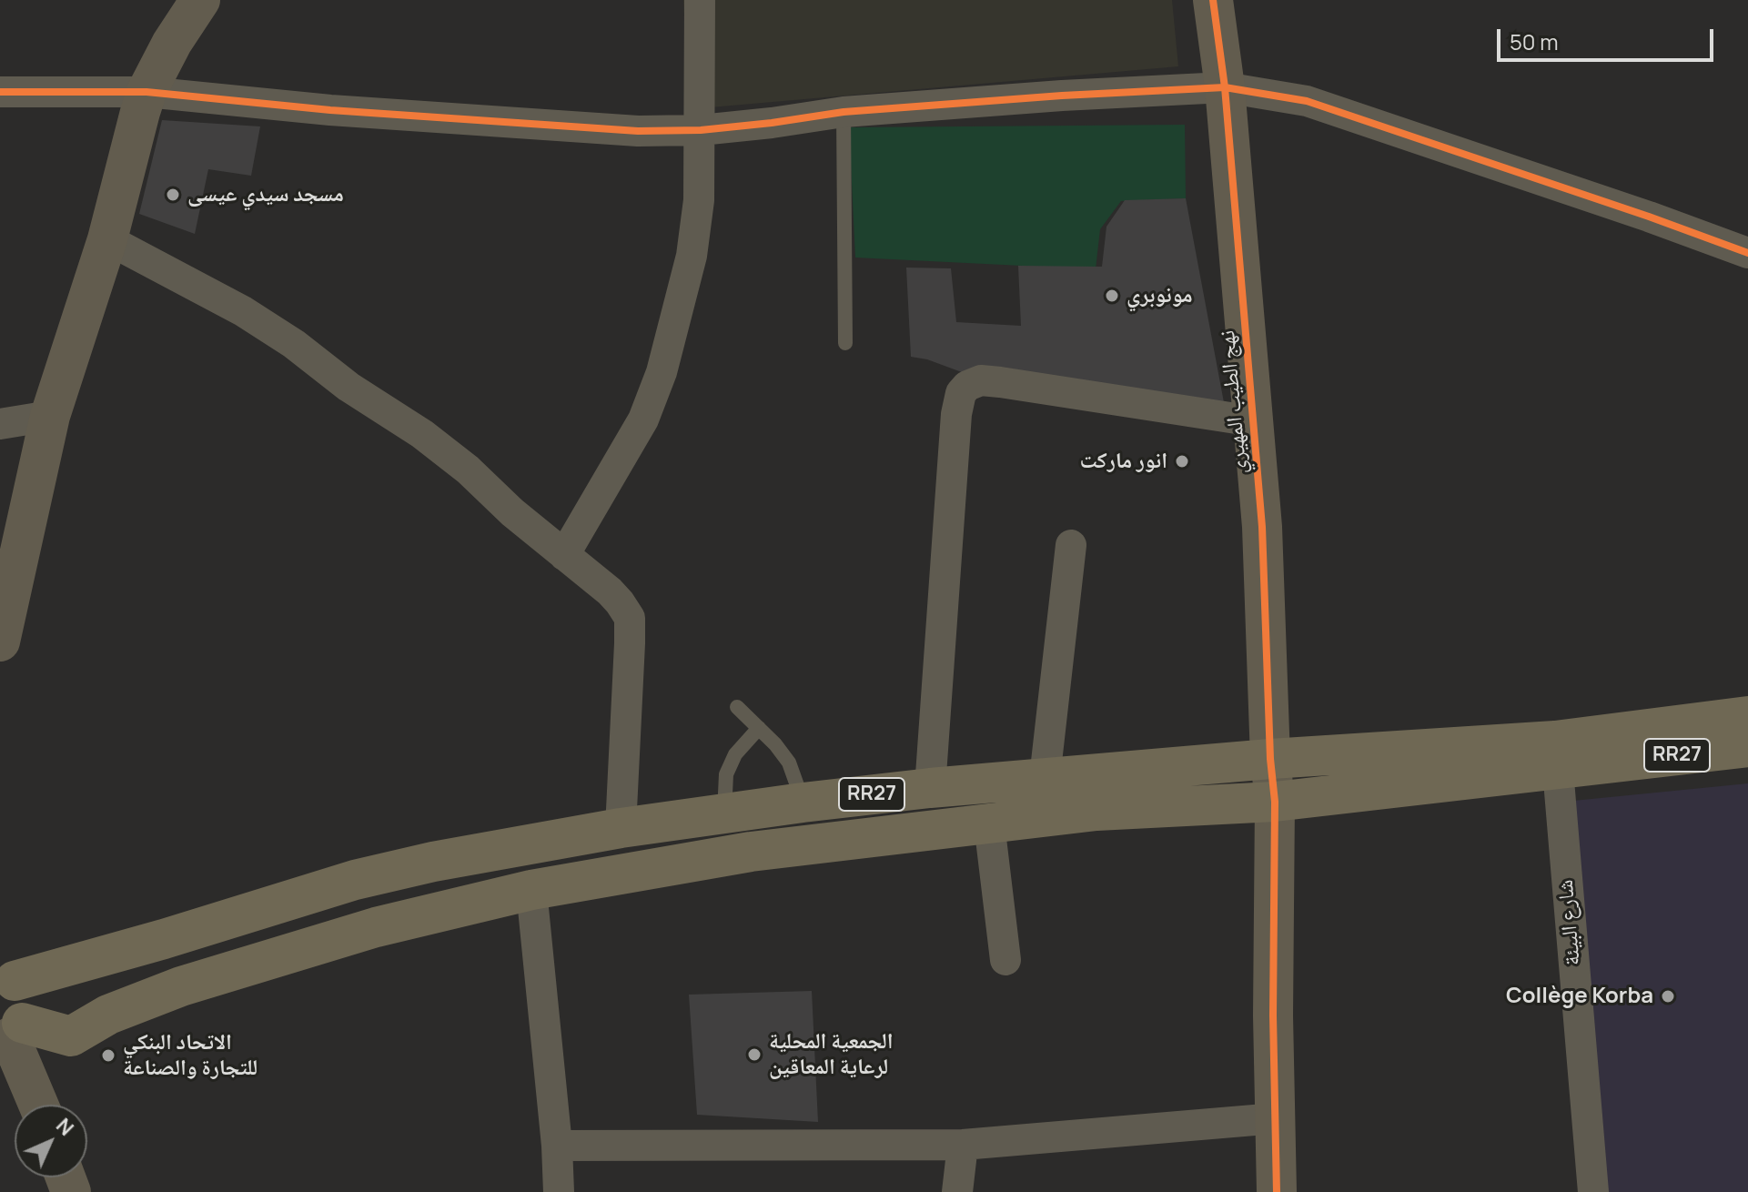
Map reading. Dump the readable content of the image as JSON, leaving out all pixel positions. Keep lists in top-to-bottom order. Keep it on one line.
{"streets":{"highway":["RR27"],"street":["نهج الطيب المهيري","شارع البيئة"]},"crossings":[["نهج الطيب المهيري","RR27"],["RR27","شارع البيئة"]],"places":["مسجد سيدي عيسى","مونوبري","انور ماركت","Collège Korba","الجمعية المحلية لرعاية المعاقين","الاتحاد البنكي للتجارة والصناعة"],"scale_bar":"50 m","north":"top right"}
